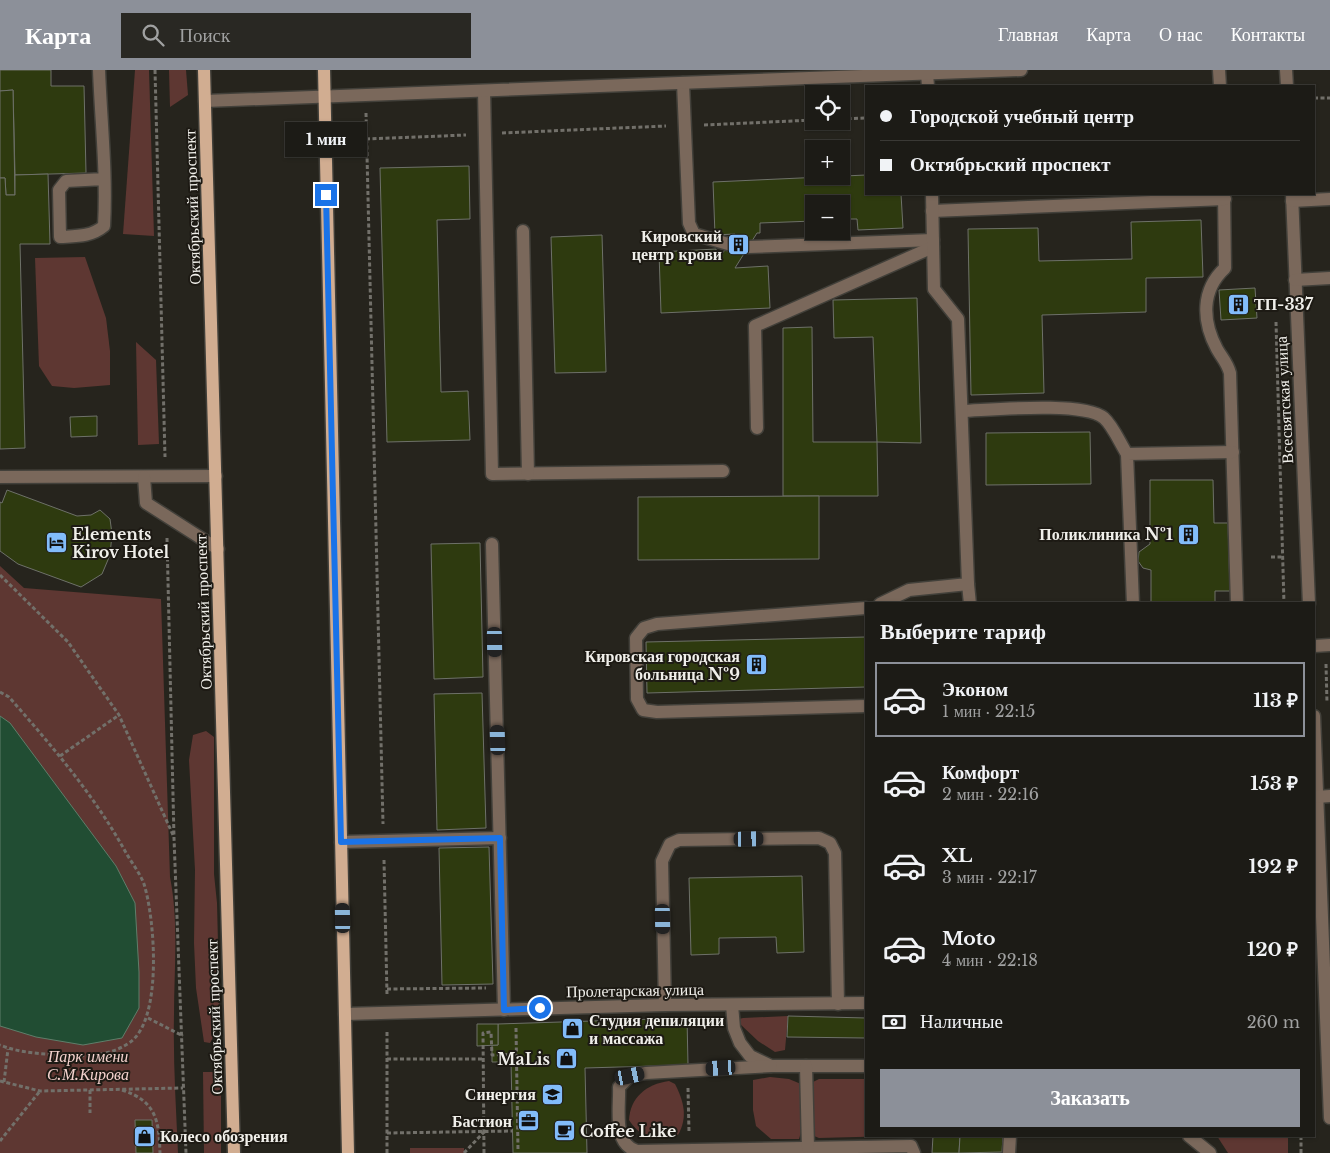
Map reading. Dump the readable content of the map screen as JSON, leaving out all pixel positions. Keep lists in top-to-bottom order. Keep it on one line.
{"streets":{"main road":["Октябрьский проспект"],"street":["Всесвятская улица","Пролетарская улица"]},"parks":["Парк имени С.М.Кирова"],"places":{"building":["Кировский центр крови","ТП-337","Поликлиника №1","Кировская городская больница №9"],"hotel":["Elements Kirov Hotel"],"shop":["Студия депиляции и массажа","MaLis","Колесо обозрения"],"school or university":["Синергия"],"office":["Бастион"],"cafe":["Coffee Like"]},"page":{"header":"Карта","search":"Поиск","nav":["Главная","Карта","О нас","Контакты"],"map_buttons":["+","−"],"banner":["Городской учебный центр","Октябрьский проспект"],"bubble":"1 мин","heading":"Выберите тариф","list":[{"name":"Эконом","note":"1 мин · 22:15","value":"113 ₽"},{"name":"Комфорт","note":"2 мин · 22:16","value":"153 ₽"},{"name":"XL","note":"3 мин · 22:17","value":"192 ₽"},{"name":"Moto","note":"4 мин · 22:18","value":"120 ₽"}],"pay":["Наличные","260 m"],"buttons":"Заказать"}}
